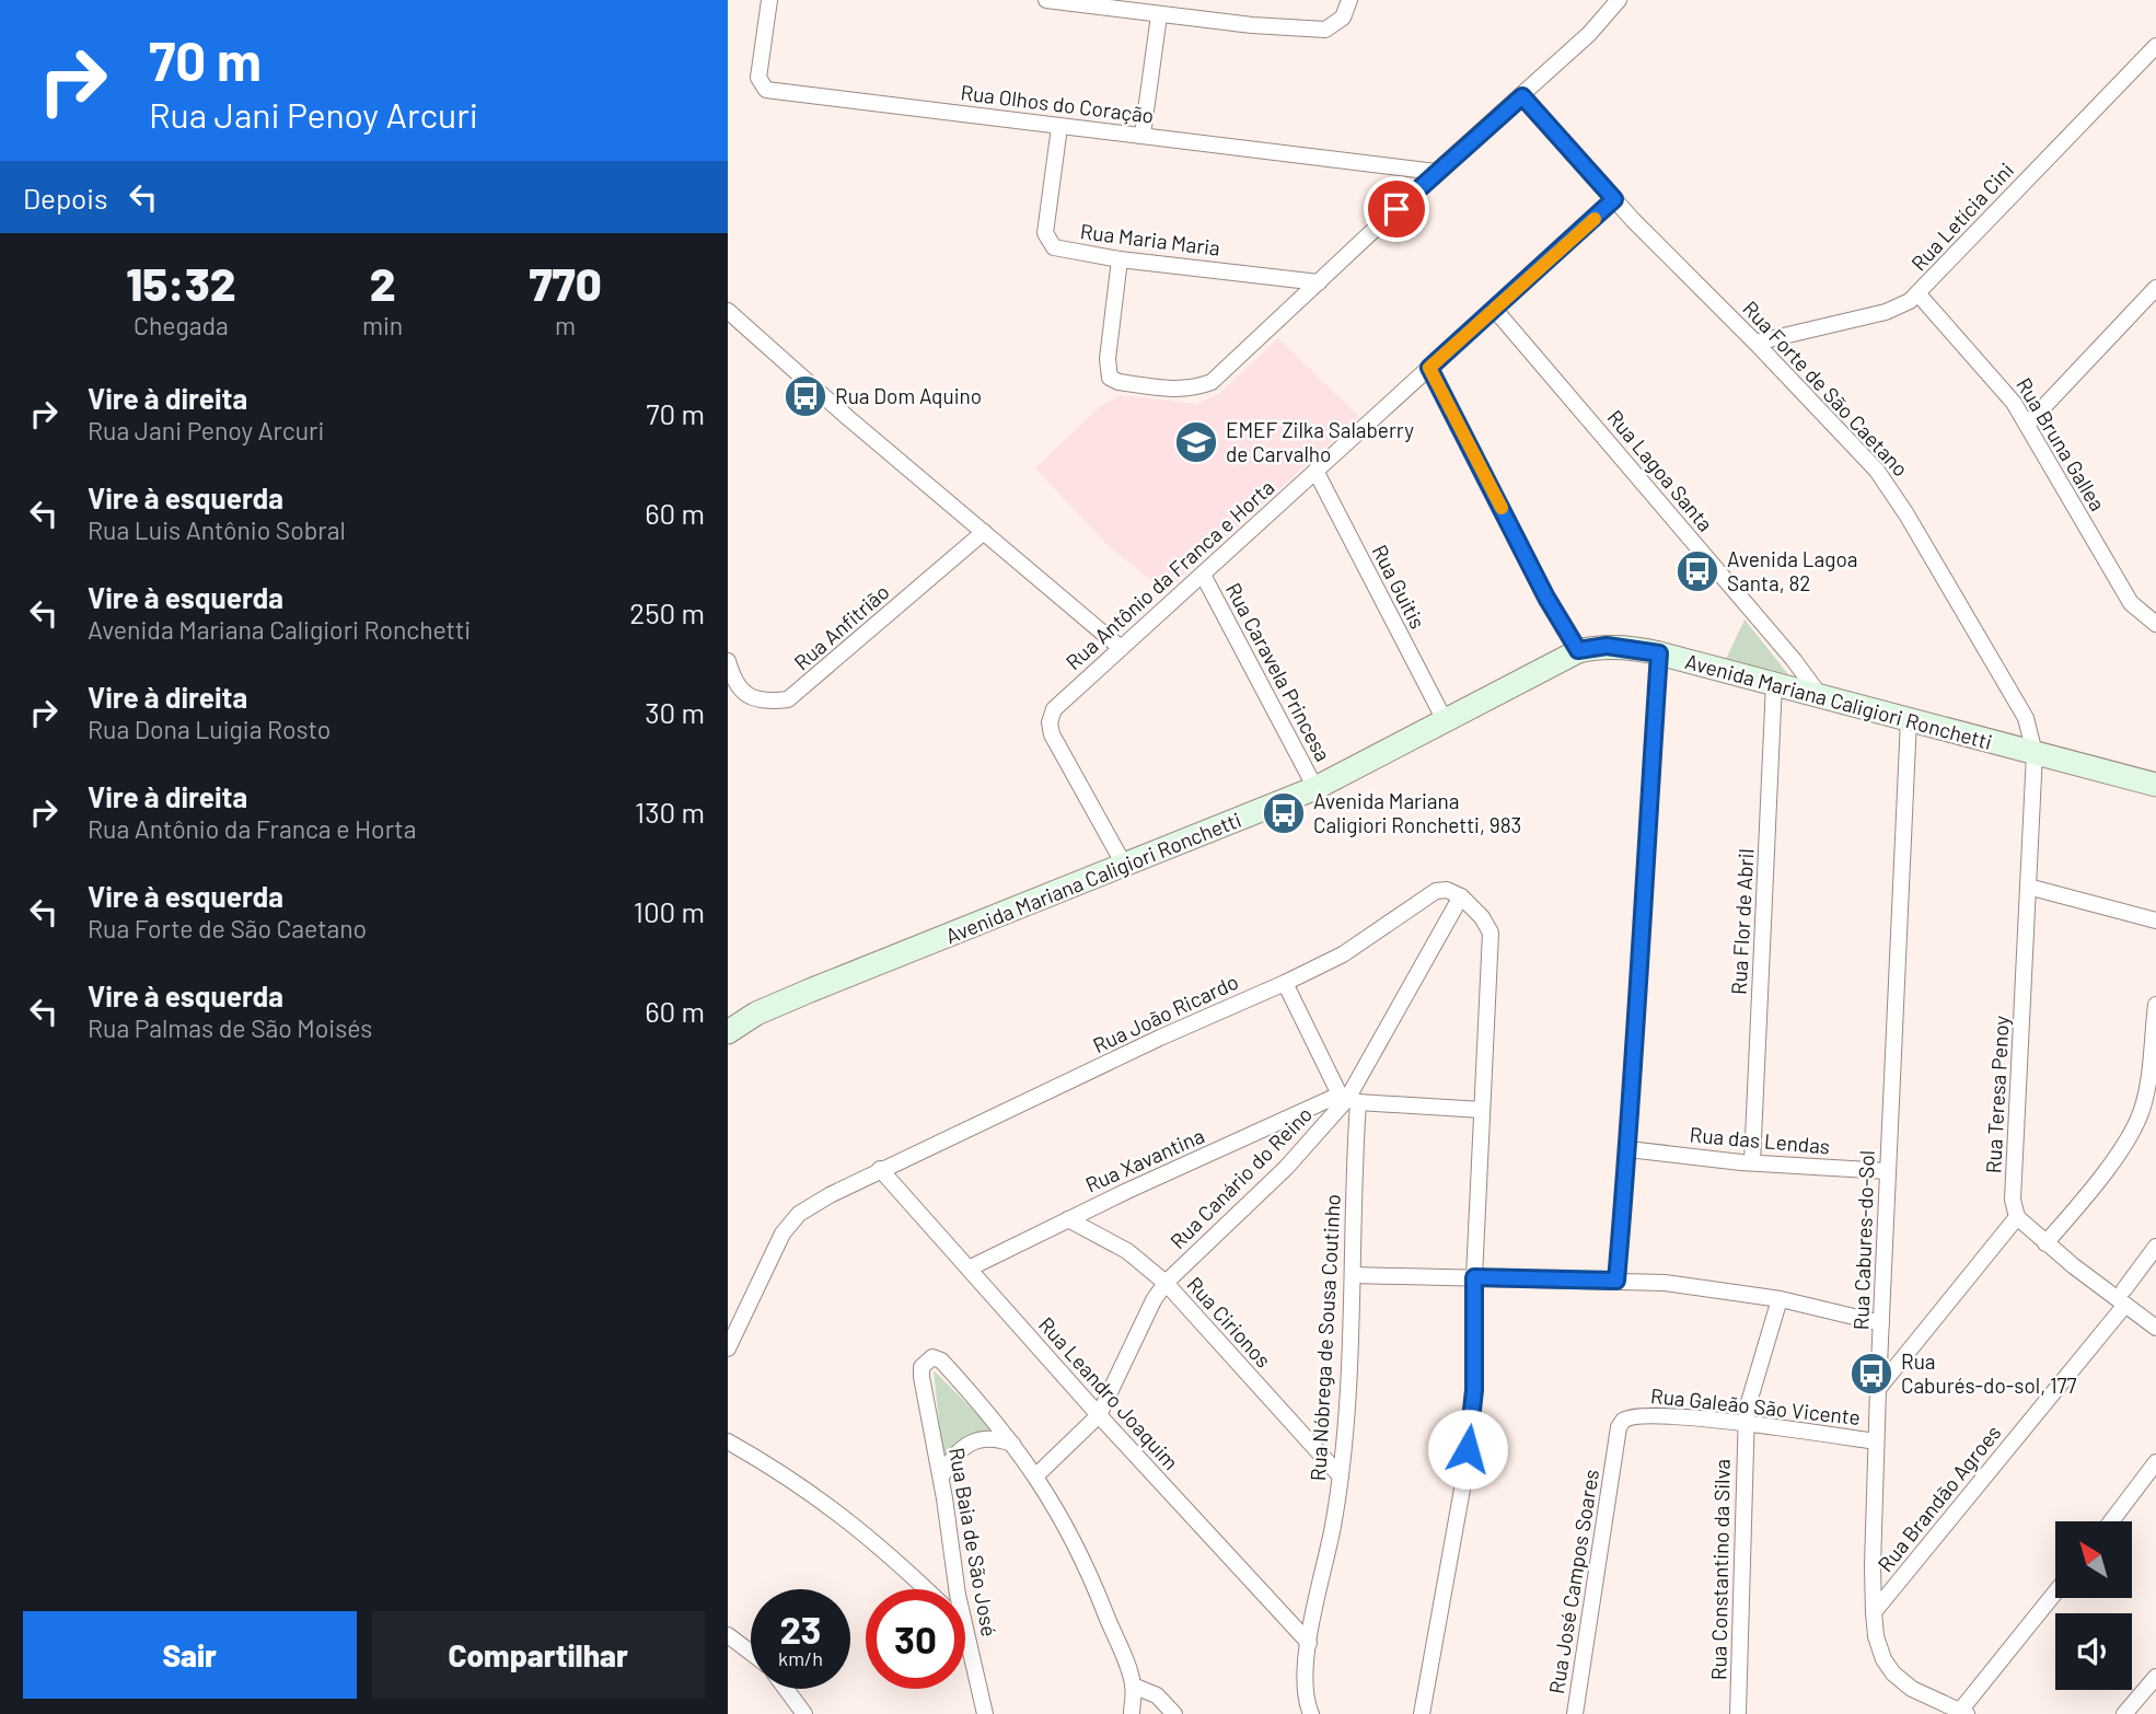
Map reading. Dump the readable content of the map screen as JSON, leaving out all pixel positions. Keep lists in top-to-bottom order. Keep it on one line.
{"streets":{"street":["Rua Olhos do Coração","Rua Letícia Cini","Rua Maria Maria","Rua Forte de São Caetano","Rua Bruna Gallea","Rua Lagoa Santa","Rua Antônio da Franca e Horta","Rua Guitis","Rua Anfitrião","Rua Caravela Princesa","Avenida Mariana Caligiori Ronchetti","Rua Flor de Abril","Rua João Ricardo","Rua Teresa Penoy","Rua das Lendas","Rua Xavantina","Rua Canário do Reino","Rua Cabures-do-Sol","Rua Cirionos","Rua Nóbrega de Sousa Coutinho","Rua Leandro Joaquim","Rua Galeão São Vicente","Rua Brandão Agroes","Rua Baia de São José","Rua Constantino da Silva","Rua José Campos Soares"]},"crossings":[["Rua Olhos do Coração","Rua Maria Maria"],["Rua Letícia Cini","Rua Forte de São Caetano"],["Rua Letícia Cini","Rua Bruna Gallea"],["Rua Forte de São Caetano","Rua Antônio da Franca e Horta"],["Rua Forte de São Caetano","Avenida Mariana Caligiori Ronchetti"],["Rua Forte de São Caetano","Rua Teresa Penoy"],["Rua Lagoa Santa","Rua Antônio da Franca e Horta"],["Rua Lagoa Santa","Avenida Mariana Caligiori Ronchetti"],["Rua Antônio da Franca e Horta","Rua Guitis"],["Rua Antônio da Franca e Horta","Rua Caravela Princesa"],["Rua Antônio da Franca e Horta","Avenida Mariana Caligiori Ronchetti"],["Rua Guitis","Avenida Mariana Caligiori Ronchetti"],["Rua Caravela Princesa","Avenida Mariana Caligiori Ronchetti"],["Avenida Mariana Caligiori Ronchetti","Rua Flor de Abril"],["Avenida Mariana Caligiori Ronchetti","Rua Teresa Penoy"],["Avenida Mariana Caligiori Ronchetti","Rua Cabures-do-Sol"],["Rua Flor de Abril","Rua das Lendas"],["Rua João Ricardo","Rua Canário do Reino"],["Rua João Ricardo","Rua Nóbrega de Sousa Coutinho"],["Rua João Ricardo","Rua Leandro Joaquim"],["Rua das Lendas","Rua Cabures-do-Sol"],["Rua Xavantina","Rua Canário do Reino"],["Rua Xavantina","Rua Cirionos"],["Rua Xavantina","Rua Nóbrega de Sousa Coutinho"],["Rua Xavantina","Rua Leandro Joaquim"],["Rua Canário do Reino","Rua Cirionos"],["Rua Canário do Reino","Rua Nóbrega de Sousa Coutinho"],["Rua Canário do Reino","Rua Leandro Joaquim"],["Rua Cabures-do-Sol","Rua Galeão São Vicente"],["Rua Cabures-do-Sol","Rua Brandão Agroes"],["Rua Cirionos","Rua Nóbrega de Sousa Coutinho"],["Rua Nóbrega de Sousa Coutinho","Rua Leandro Joaquim"],["Rua Galeão São Vicente","Rua Constantino da Silva"],["Rua Galeão São Vicente","Rua José Campos Soares"]],"places":{"bus stop":["Rua Dom Aquino","Avenida Lagoa Santa, 82","Avenida Mariana Caligiori Ronchetti, 983","Rua Caburés-do-sol, 177"],"school or university":["EMEF Zilka Salaberry de Carvalho"]},"north":"top left","page":{"turn":["70 m","Rua Jani Penoy Arcuri"],"then":"Depois","eta":["15:32","Chegada","2","min","770","m"],"list":[{"name":"Vire à direita","note":"Rua Jani Penoy Arcuri","value":"70 m"},{"name":"Vire à esquerda","note":"Rua Luis Antônio Sobral","value":"60 m"},{"name":"Vire à esquerda","note":"Avenida Mariana Caligiori Ronchetti","value":"250 m"},{"name":"Vire à direita","note":"Rua Dona Luigia Rosto","value":"30 m"},{"name":"Vire à direita","note":"Rua Antônio da Franca e Horta","value":"130 m"},{"name":"Vire à esquerda","note":"Rua Forte de São Caetano","value":"100 m"},{"name":"Vire à esquerda","note":"Rua Palmas de São Moisés","value":"60 m"}],"speed":"23 km/h","limit":"30","buttons":["Sair","Compartilhar"]}}
